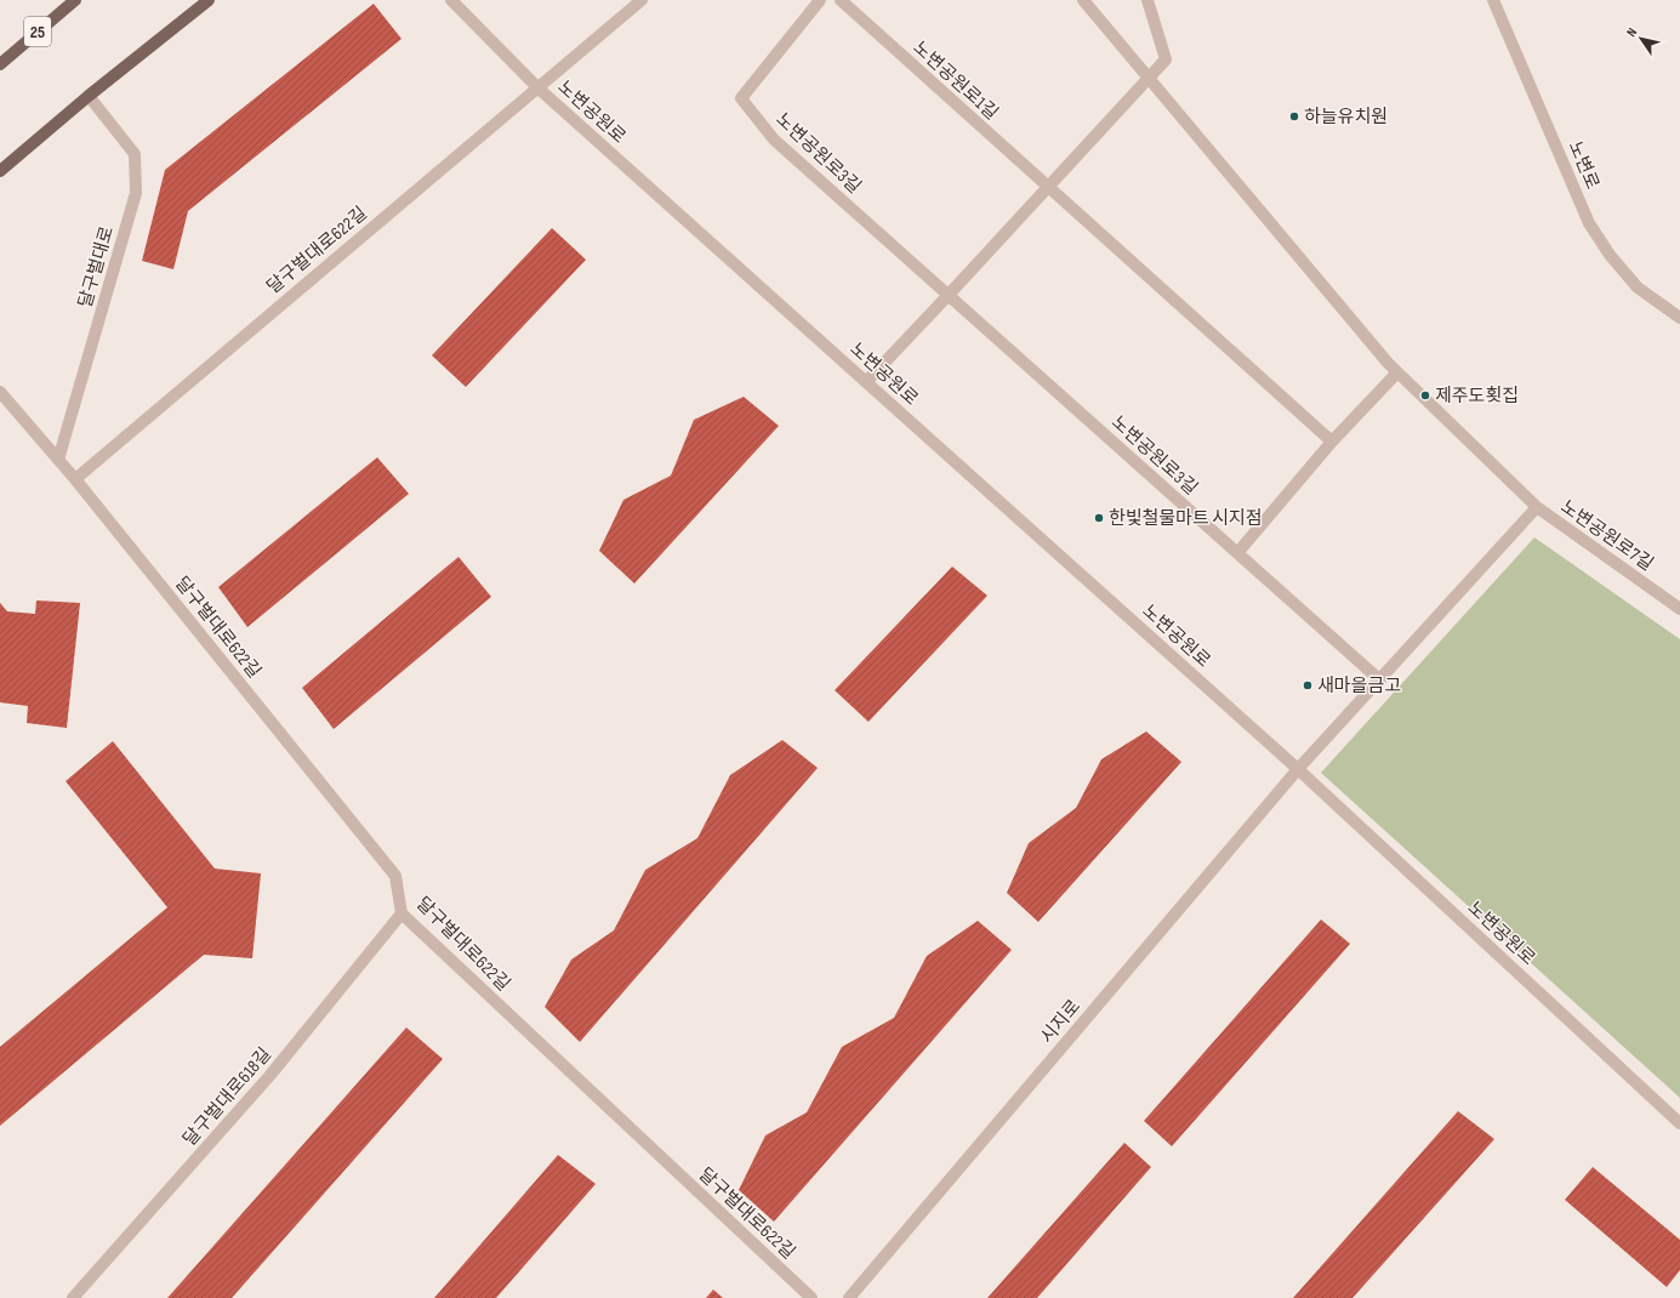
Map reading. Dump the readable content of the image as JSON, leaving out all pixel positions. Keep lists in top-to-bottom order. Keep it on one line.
{"streets":{"main road":["25"],"street":["노변공원로1길","노변공원로","노변공원로3길","노변로","달구벌대로622길","달구벌대로","노변공원로7길","시지로","달구벌대로618길"]},"crossings":[["노변공원로","달구벌대로622길"],["노변공원로","시지로"],["달구벌대로622길","달구벌대로"],["달구벌대로622길","달구벌대로618길"]],"places":["하늘유치원","제주도횟집","한빛철물마트 시지점","새마을금고"],"north":"top left"}
